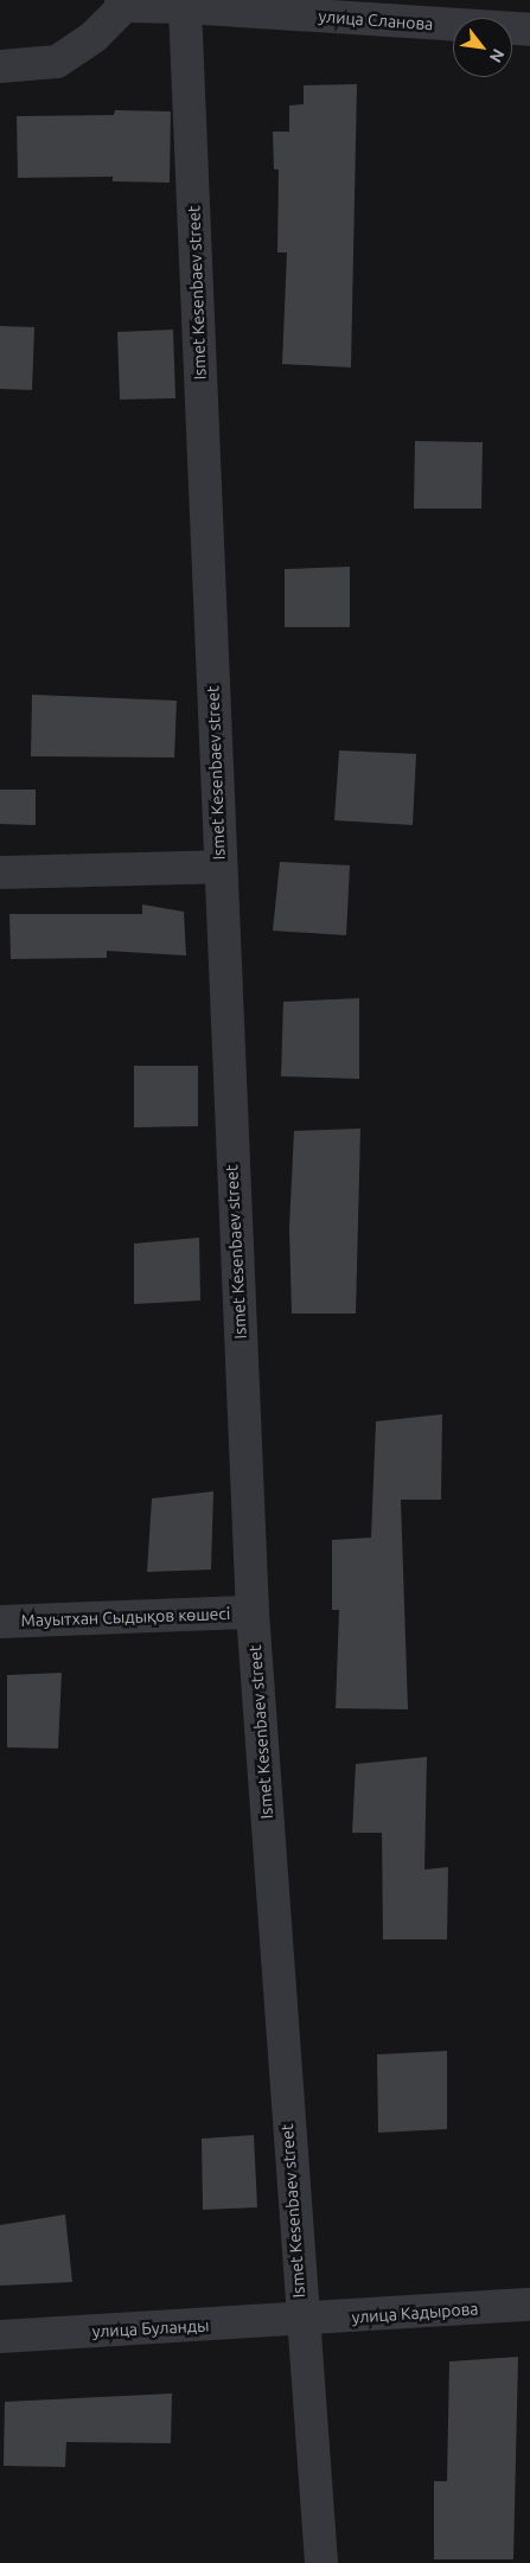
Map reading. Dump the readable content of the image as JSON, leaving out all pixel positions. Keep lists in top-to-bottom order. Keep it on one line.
{"streets":{"street":["улица Сланова","Ismet Kesenbaev street","Мауытхан Сыдықов көшесі","улица Кадырова","улица Буланды"]},"crossings":[["улица Сланова","Ismet Kesenbaev street"],["Ismet Kesenbaev street","Мауытхан Сыдықов көшесі"],["Ismet Kesenbaev street","улица Кадырова"],["Ismet Kesenbaev street","улица Буланды"],["улица Кадырова","улица Буланды"]],"north":"bottom right"}
